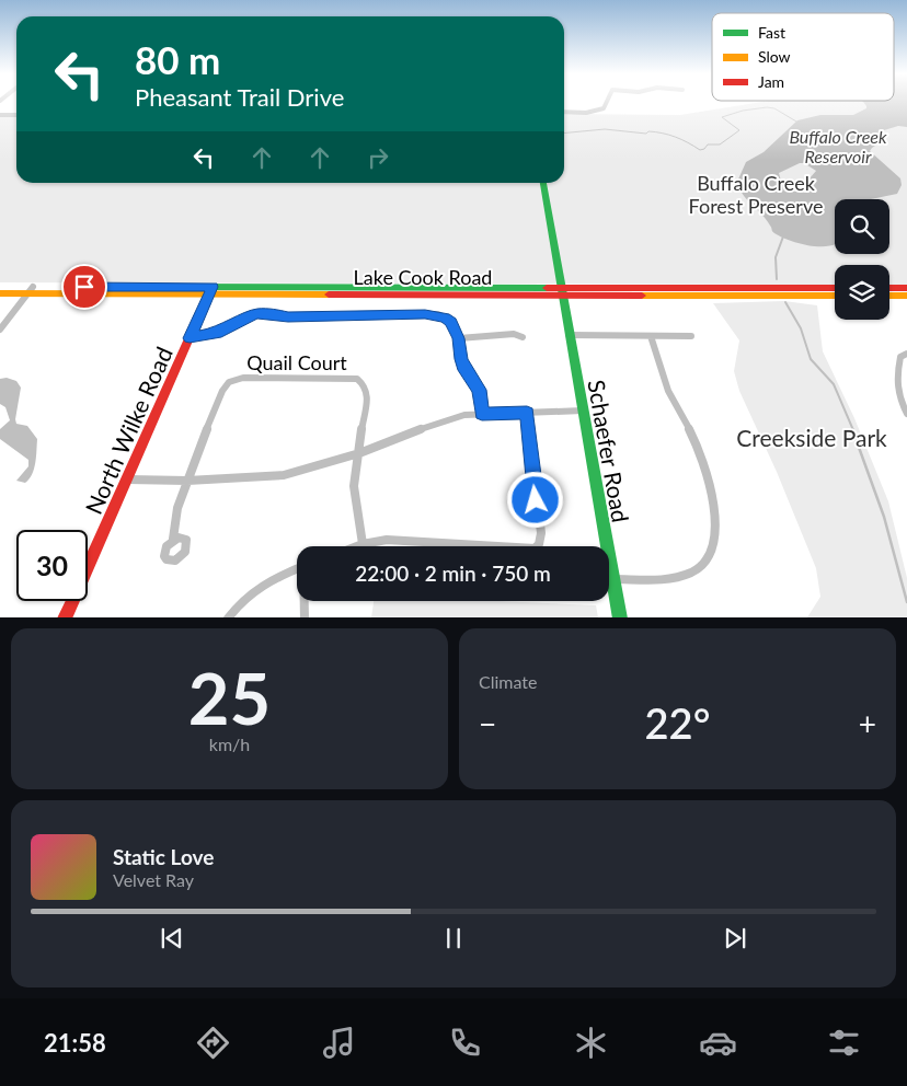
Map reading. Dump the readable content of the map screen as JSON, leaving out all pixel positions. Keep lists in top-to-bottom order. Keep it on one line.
{"streets":{"main road":["Lake Cook Road","North Wilke Road","Schaefer Road"],"street":["Quail Court"]},"crossings":[["Lake Cook Road","North Wilke Road"],["Lake Cook Road","Schaefer Road"]],"water":["Buffalo Creek Reservoir"],"parks":["Buffalo Creek Forest Preserve","Creekside Park"],"legend":["Fast","Slow","Jam"],"page":{"turn":["80 m","Pheasant Trail Drive"],"limit":"30","trip":"22:00 · 2 min · 750 m","tile":[["25","km/h"],"Climate"],"heat":["−","22°","+"],"song":["Static Love","Velvet Ray"],"tabs":"21:58"}}
